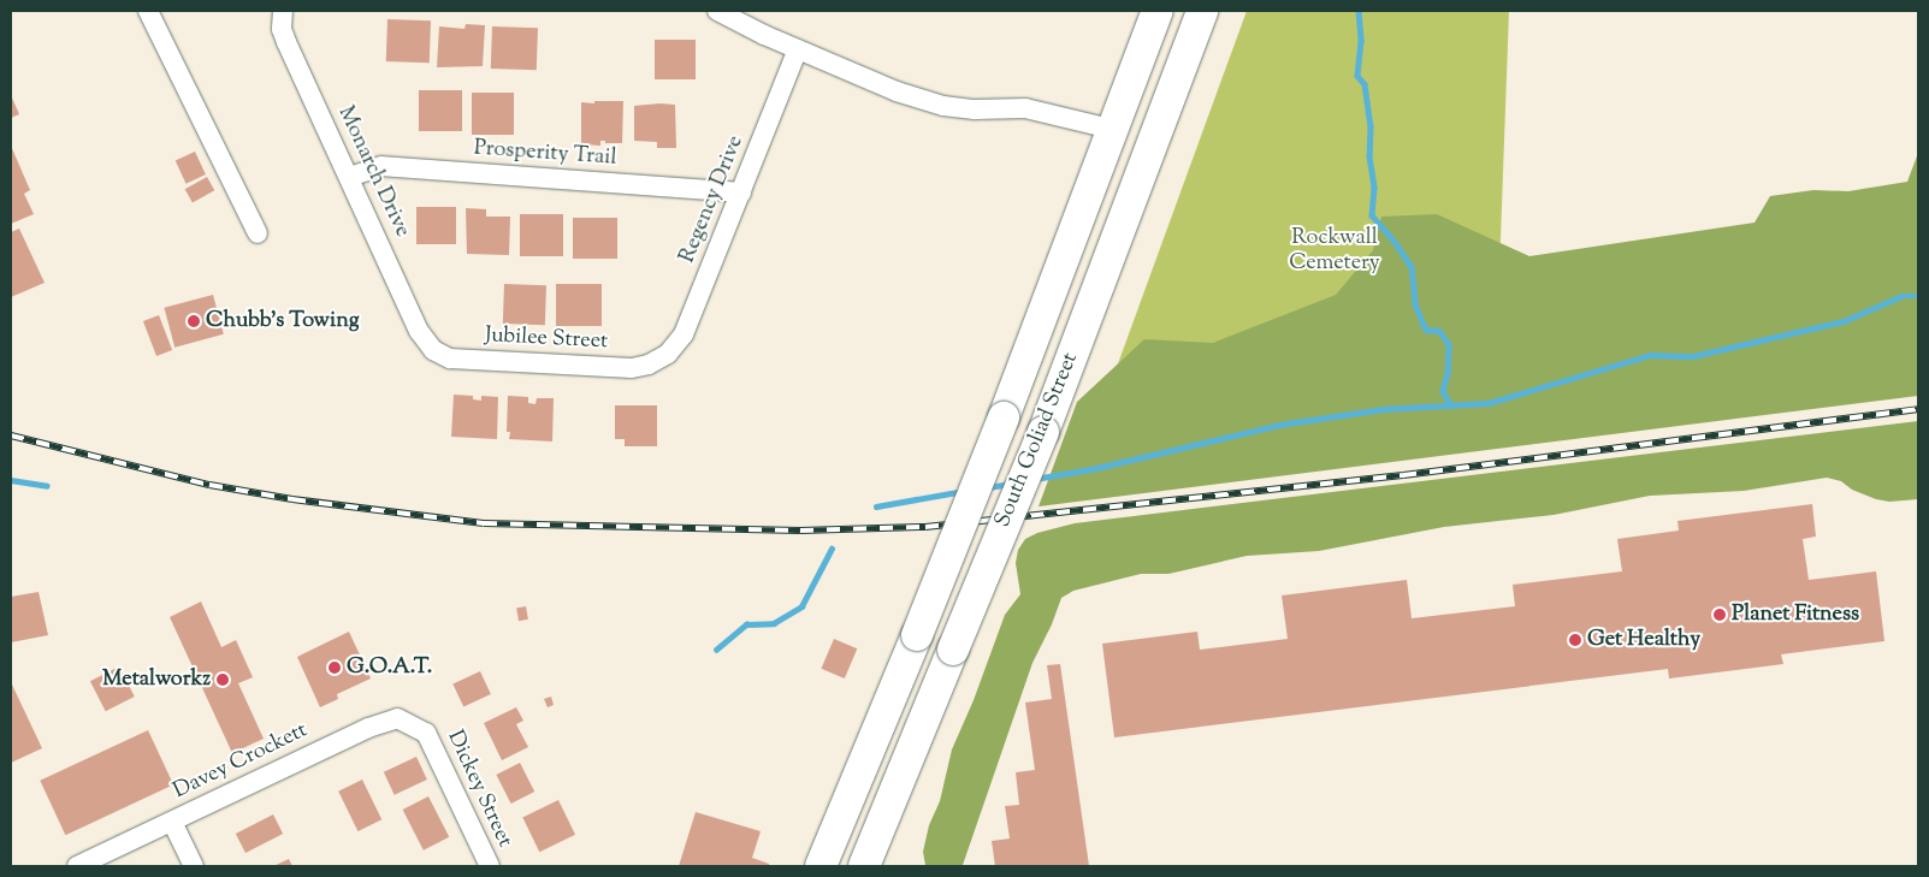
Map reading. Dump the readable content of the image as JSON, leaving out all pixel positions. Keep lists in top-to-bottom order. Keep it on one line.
{"streets":{"main road":["South Goliad Street"],"street":["Prosperity Trail","Monarch Drive","Regency Drive","Jubilee Street","Davey Crockett","Dickey Street"]},"crossings":[["Prosperity Trail","Monarch Drive"],["Prosperity Trail","Regency Drive"],["Monarch Drive","Jubilee Street"],["Regency Drive","Jubilee Street"],["Davey Crockett","Dickey Street"]],"parks":["Rockwall Cemetery"],"places":["Chubb's Towing","Planet Fitness","Get Healthy","G.O.A.T.","Metalworkz"]}
